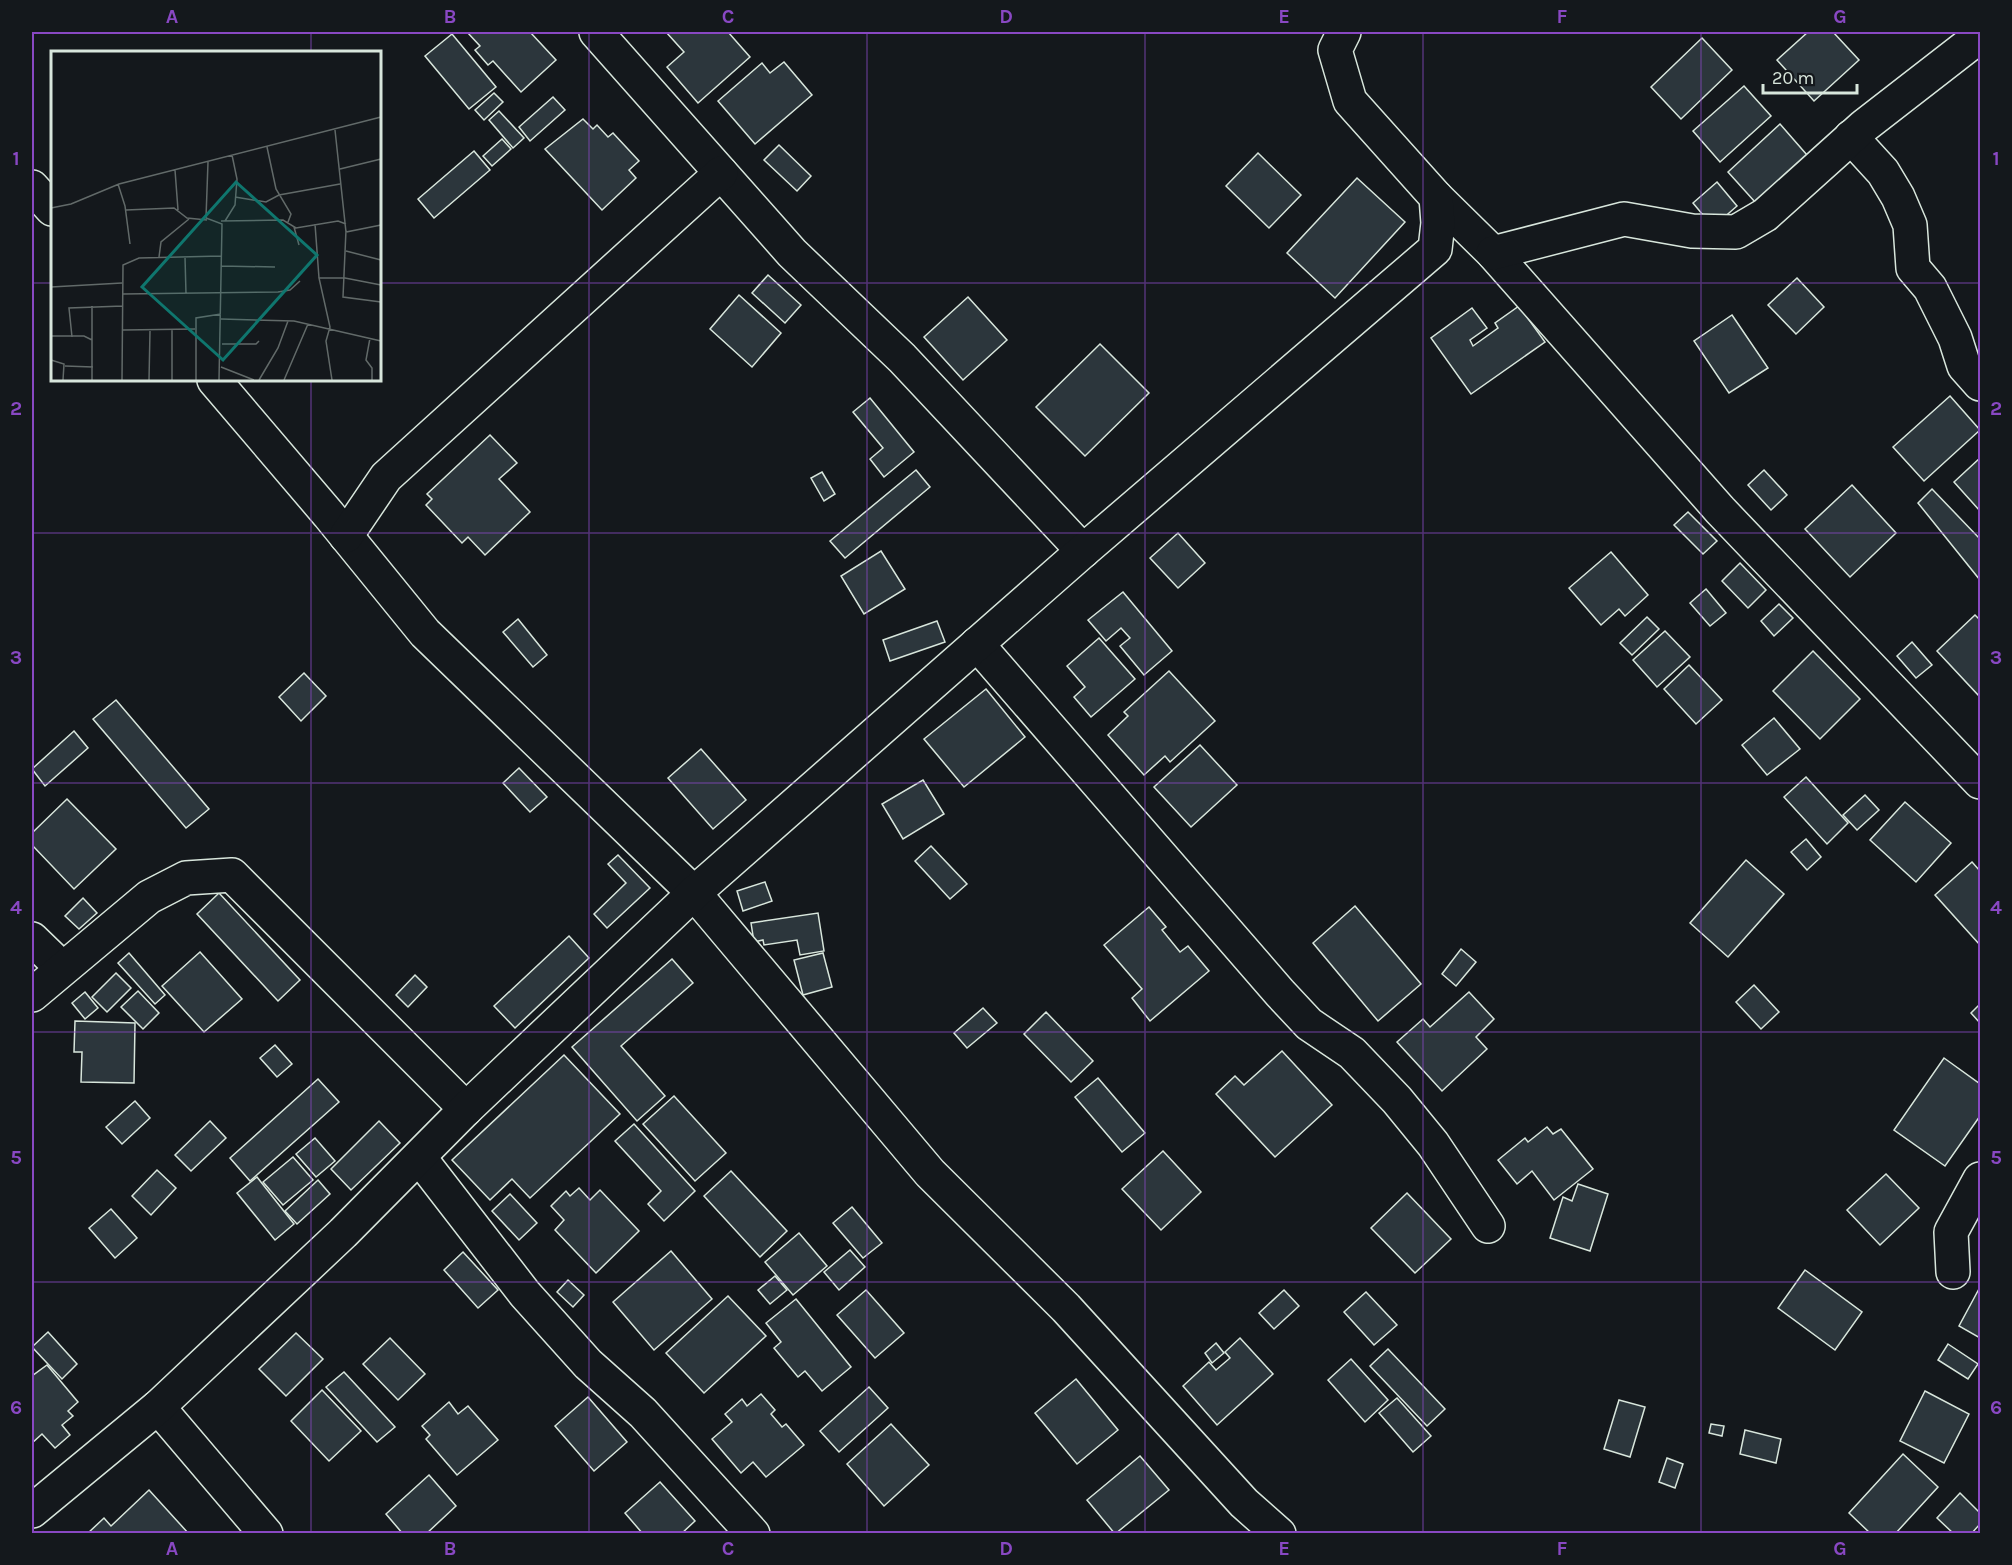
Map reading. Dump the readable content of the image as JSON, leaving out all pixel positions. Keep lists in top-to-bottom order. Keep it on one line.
{"scale_bar":"20 m","grid":{"columns":["A","B","C","D","E","F","G"],"rows":["1","2","3","4","5","6"]}}
